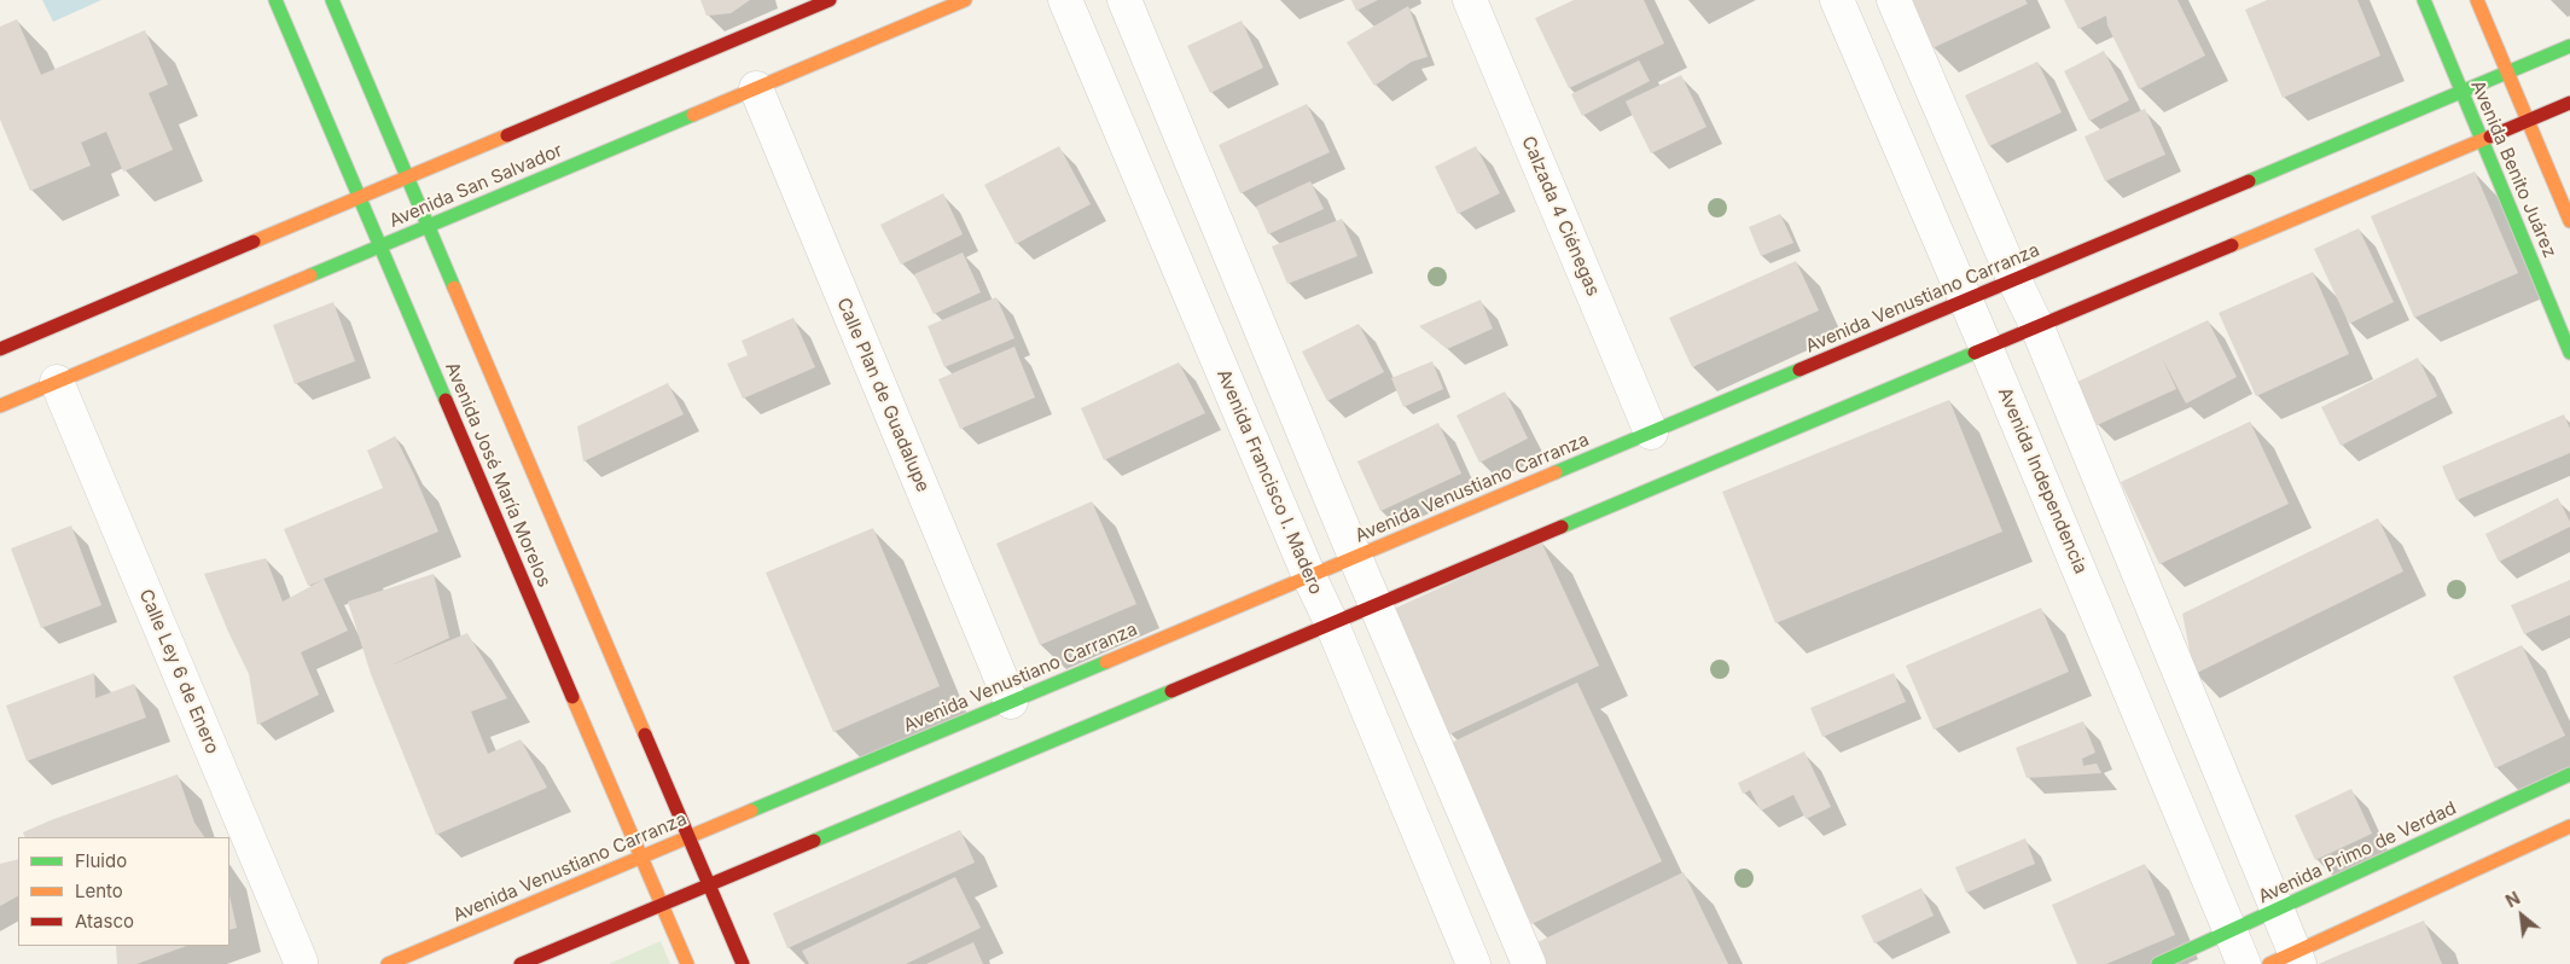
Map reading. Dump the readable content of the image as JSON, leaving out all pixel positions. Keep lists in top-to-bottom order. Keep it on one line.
{"streets":{"street":["Avenida Benito Juárez","Avenida San Salvador","Calzada 4 Ciénegas","Avenida Venustiano Carranza","Calle Plan de Guadalupe","Avenida José María Morelos","Avenida Independencia","Avenida Francisco I. Madero","Calle Ley 6 de Enero","Avenida Primo de Verdad"]},"crossings":[["Avenida Benito Juárez","Avenida Venustiano Carranza"],["Avenida San Salvador","Calle Plan de Guadalupe"],["Avenida San Salvador","Avenida José María Morelos"],["Avenida San Salvador","Calle Ley 6 de Enero"],["Calzada 4 Ciénegas","Avenida Venustiano Carranza"],["Avenida Venustiano Carranza","Calle Plan de Guadalupe"],["Avenida Venustiano Carranza","Avenida José María Morelos"],["Avenida Venustiano Carranza","Avenida Independencia"],["Avenida Venustiano Carranza","Avenida Francisco I. Madero"],["Avenida Independencia","Avenida Primo de Verdad"]],"legend":["Fluido","Lento","Atasco"],"north":"top left"}
